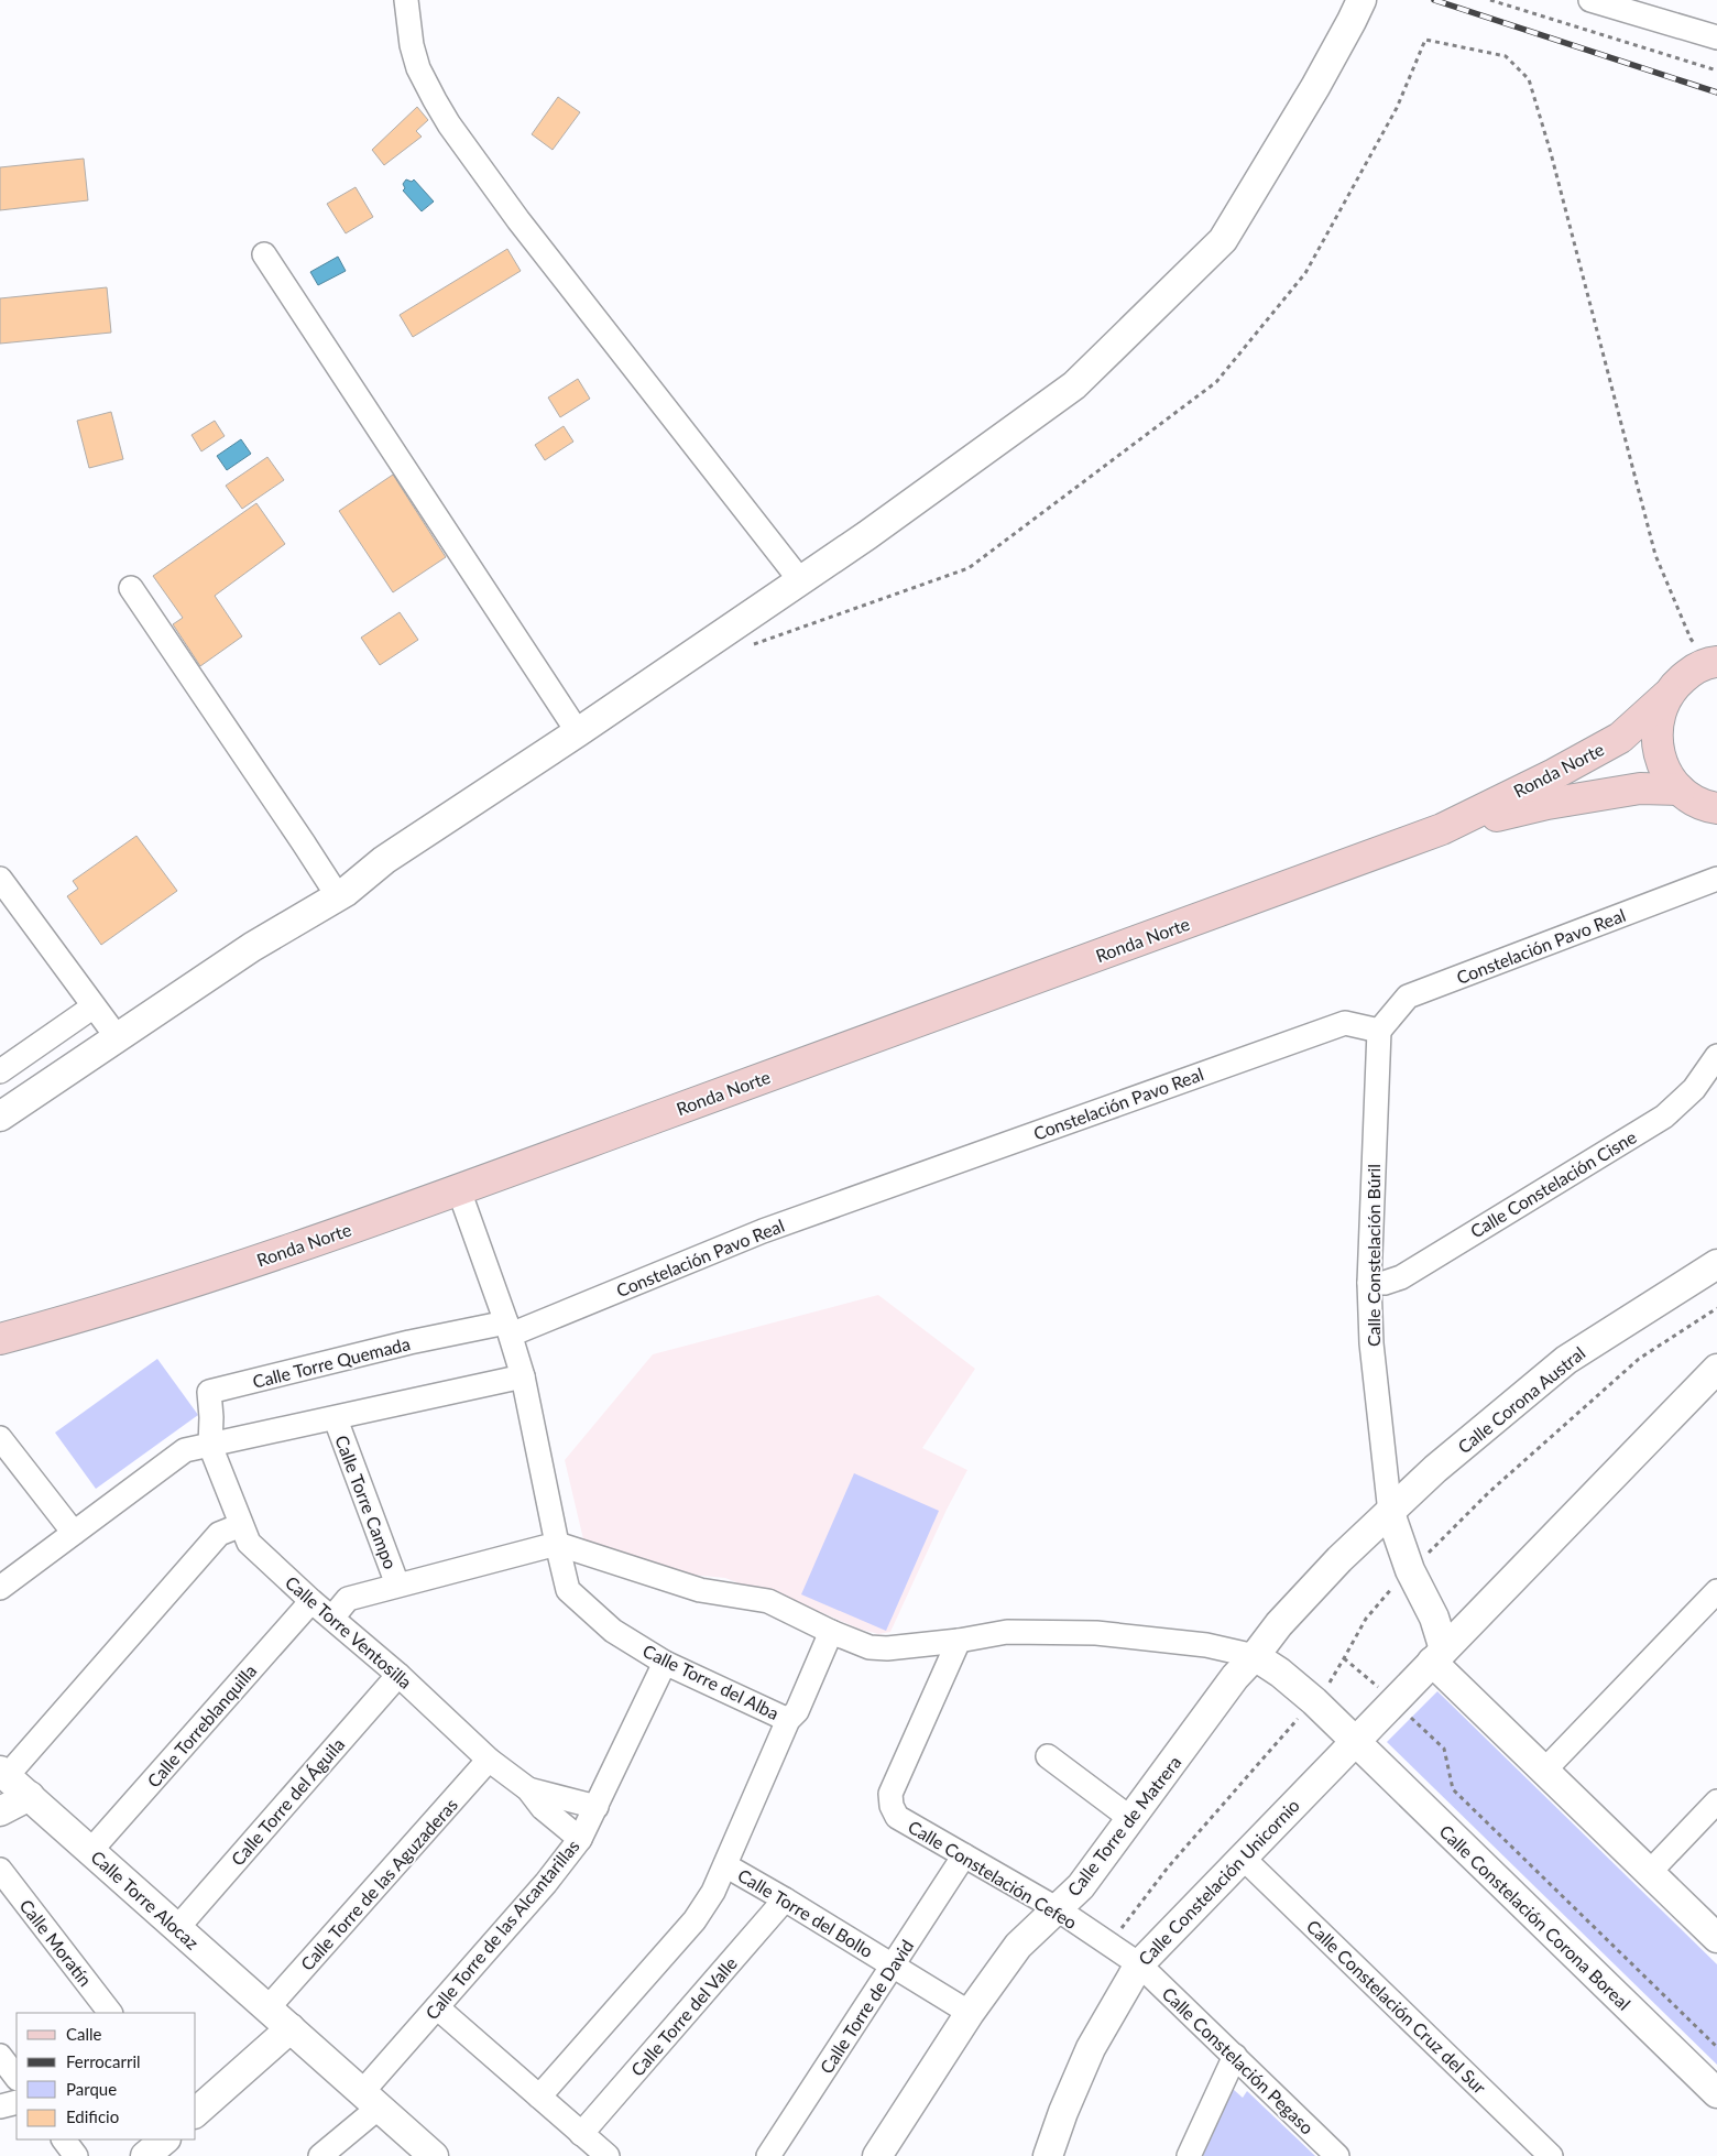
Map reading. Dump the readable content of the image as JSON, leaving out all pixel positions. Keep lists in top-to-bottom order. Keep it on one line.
{"streets":{"main road":["Ronda Norte"],"street":["Constelación Pavo Real","Calle Constelación Cisne","Calle Constelación Búril","Calle Torre Quemada","Calle Corona Austral","Calle Torre Campo","Calle Torre Ventosilla","Calle Torre del Alba","Calle Torreblanquilla","Calle Torre del Águila","Calle Torre de Matrera","Calle Constelación Cefeo","Calle Constelación Unicornio","Calle Torre de las Aguzaderas","Calle Torre Alocaz","Calle Torre del Bollo","Calle Constelación Corona Boreal","Calle Torre de las Alcantarillas","Calle Moratín","Calle Torre de David","Calle Constelación Cruz del Sur","Calle Torre del Valle","Calle Constelación Pegaso"]},"crossings":[["Ronda Norte","Calle Torre del Alba"],["Constelación Pavo Real","Calle Constelación Búril"],["Constelación Pavo Real","Calle Torre Quemada"],["Constelación Pavo Real","Calle Torre del Alba"],["Calle Constelación Cisne","Calle Constelación Búril"],["Calle Constelación Búril","Calle Corona Austral"],["Calle Torre Quemada","Calle Torre Ventosilla"],["Calle Torre Quemada","Calle Torre del Alba"],["Calle Corona Austral","Calle Torre de Matrera"],["Calle Corona Austral","Calle Constelación Corona Boreal"],["Calle Torre Ventosilla","Calle Torreblanquilla"],["Calle Torre Ventosilla","Calle Torre del Águila"],["Calle Torre Ventosilla","Calle Torre de las Aguzaderas"],["Calle Torre Ventosilla","Calle Torre de las Alcantarillas"],["Calle Torre del Alba","Calle Torre de las Alcantarillas"],["Calle Torreblanquilla","Calle Torre Alocaz"],["Calle Torre del Águila","Calle Torre Alocaz"],["Calle Torre de Matrera","Calle Constelación Cefeo"],["Calle Torre de Matrera","Calle Torre del Bollo"],["Calle Torre de Matrera","Calle Constelación Corona Boreal"],["Calle Constelación Cefeo","Calle Constelación Unicornio"],["Calle Constelación Cefeo","Calle Torre de David"],["Calle Constelación Cefeo","Calle Constelación Pegaso"],["Calle Constelación Unicornio","Calle Constelación Corona Boreal"],["Calle Constelación Unicornio","Calle Constelación Cruz del Sur"],["Calle Constelación Unicornio","Calle Constelación Pegaso"],["Calle Torre de las Aguzaderas","Calle Torre Alocaz"],["Calle Torre Alocaz","Calle Torre de las Alcantarillas"],["Calle Torre del Bollo","Calle Torre de David"],["Calle Torre del Bollo","Calle Torre del Valle"]],"legend":["Calle","Ferrocarril","Parque","Edificio"]}
